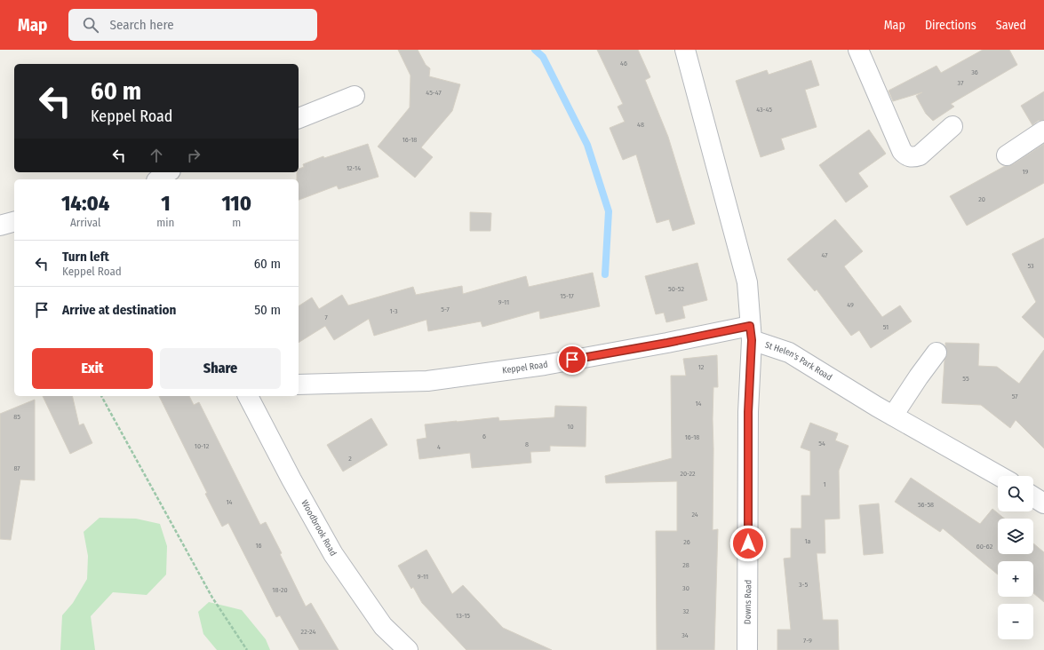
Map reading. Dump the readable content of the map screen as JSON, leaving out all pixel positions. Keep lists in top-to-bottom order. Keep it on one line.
{"streets":{"street":["St Helen's Park Road","Keppel Road","Woodbrook Road","Downs Road"]},"crossings":[["St Helen's Park Road","Keppel Road"],["St Helen's Park Road","Downs Road"],["Keppel Road","Downs Road"]],"house_numbers":["46","36","37","45-47","43-45","48","16-18","12-14","19","20","47","53","50-52","15-17","9-11","49","5-7","1-3","7","51","12","55","57","14","85","10","6","16-18","54","8","10-12","4","2","87","20-22","1","14","56-58","24","1a","26","16","60-62","28","9-11","3-5","30","18-20","32","13-15","22-24","34","7-9"],"page":{"header":"Map","search":"Search here","nav":["Map","Directions","Saved"],"turn":["60 m","Keppel Road"],"eta":["14:04","Arrival","1","min","110","m"],"list":[{"name":"Turn left","note":"Keppel Road","value":"60 m"},{"name":"Arrive at destination","value":"50 m"}],"buttons":["Exit","Share"],"map_buttons":["+","−"]}}
